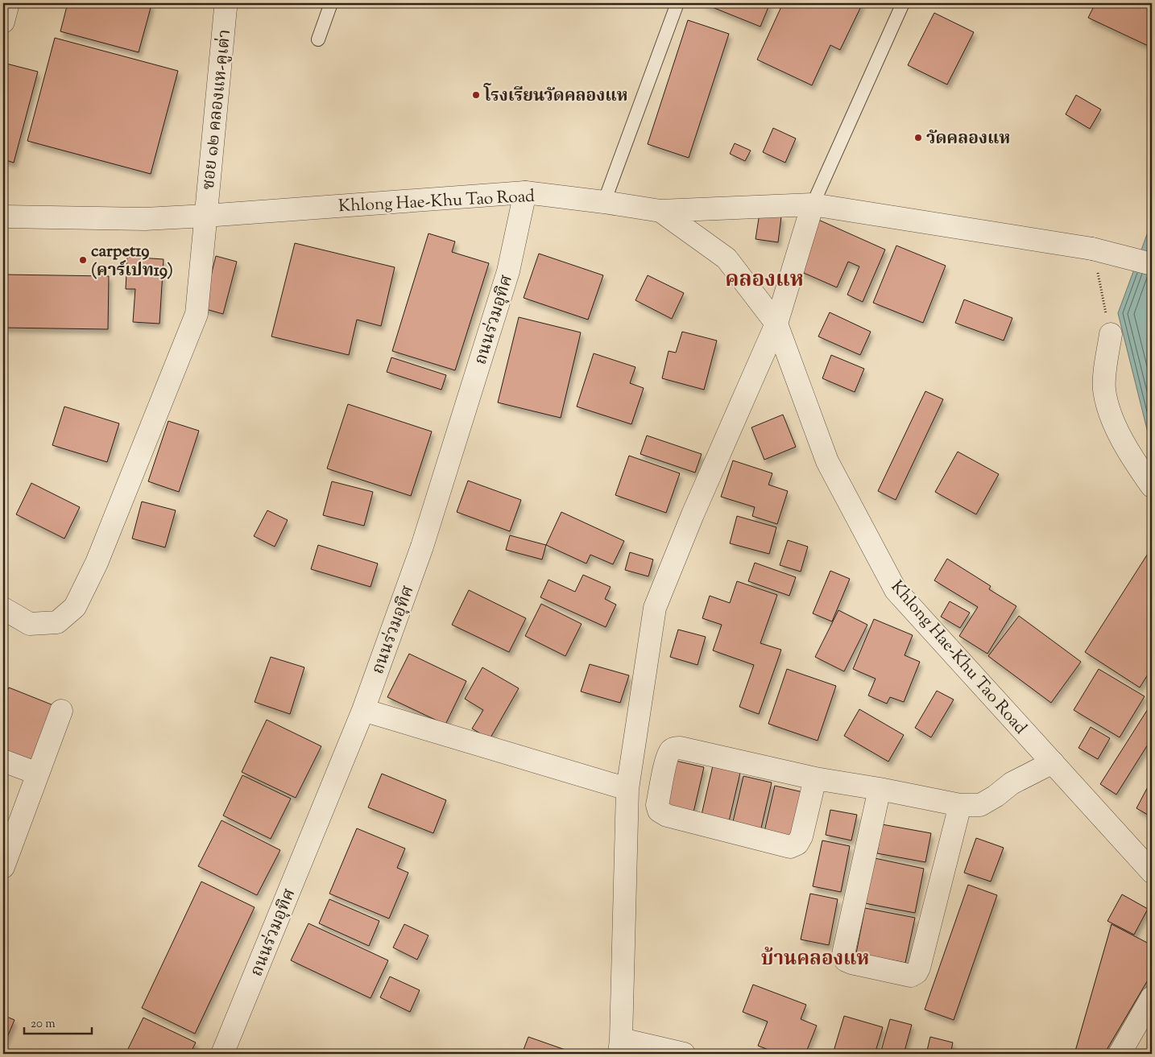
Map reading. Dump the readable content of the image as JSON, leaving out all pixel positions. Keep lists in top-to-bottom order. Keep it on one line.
{"streets":{"street":["ซอย ๑๒ คลองแห-คูเต่า","Khlong Hae-Khu Tao Road","ถนนร่วมอุทิศ"]},"crossings":[["ซอย ๑๒ คลองแห-คูเต่า","Khlong Hae-Khu Tao Road"],["Khlong Hae-Khu Tao Road","ถนนร่วมอุทิศ"]],"districts":["คลองแห","บ้านคลองแห"],"places":["โรงเรียนวัดคลองแห","วัดคลองแห","carpet19 (คาร์เปท19)"],"scale_bar":"20 m"}
